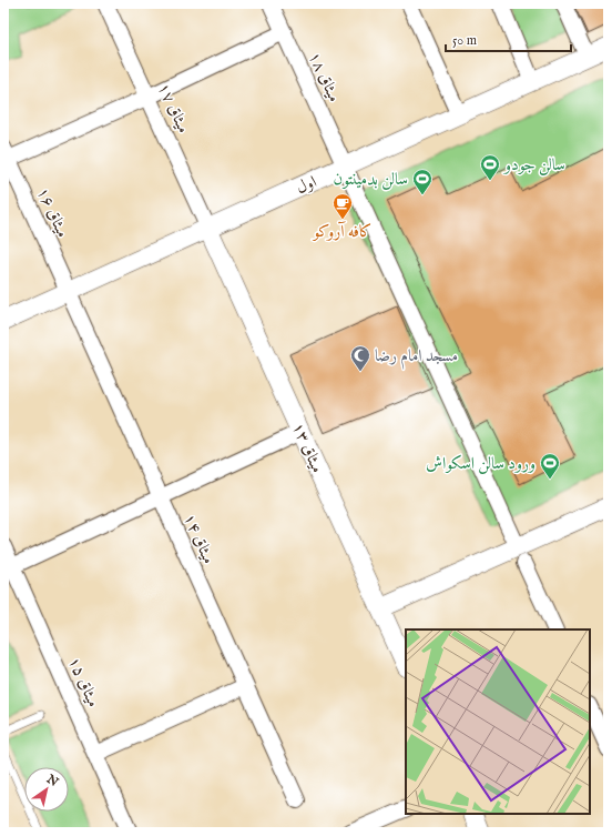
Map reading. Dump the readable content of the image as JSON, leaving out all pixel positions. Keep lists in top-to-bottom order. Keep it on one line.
{"streets":{"street":["میثاق ۱۸","میثاق ۱۷","اول","میثاق ۱۶","میثاق ۱۳","میثاق ۱۴","میثاق ۱۵"]},"crossings":[["میثاق ۱۸","اول"],["میثاق ۱۷","اول"],["میثاق ۱۷","میثاق ۱۳"],["اول","میثاق ۱۶"],["اول","میثاق ۱۳"],["اول","میثاق ۱۴"],["میثاق ۱۶","میثاق ۱۴"]],"places":{"sports":["سالن جودو","سالن بدمینتون","ورود سالن اسکواش"],"cafe":["کافه آروکو"],"mosque":["مسجد امام رضا"]},"scale_bar":"50 m","north":"top right"}
